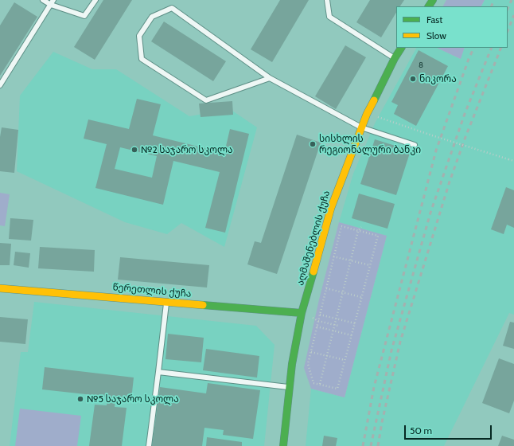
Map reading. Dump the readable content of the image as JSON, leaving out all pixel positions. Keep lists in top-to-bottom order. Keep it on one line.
{"streets":{"main road":["აღმაშენებლის ქუჩა","წერეთლის ქუჩა"]},"crossings":[["აღმაშენებლის ქუჩა","წერეთლის ქუჩა"]],"places":["ნიკორა","სისხლის რეგიონალური ბანკი","№2 საჯარო სკოლა","№5 საჯარო სკოლა"],"house_numbers":["8"],"legend":["Fast","Slow"],"scale_bar":"50 m"}
